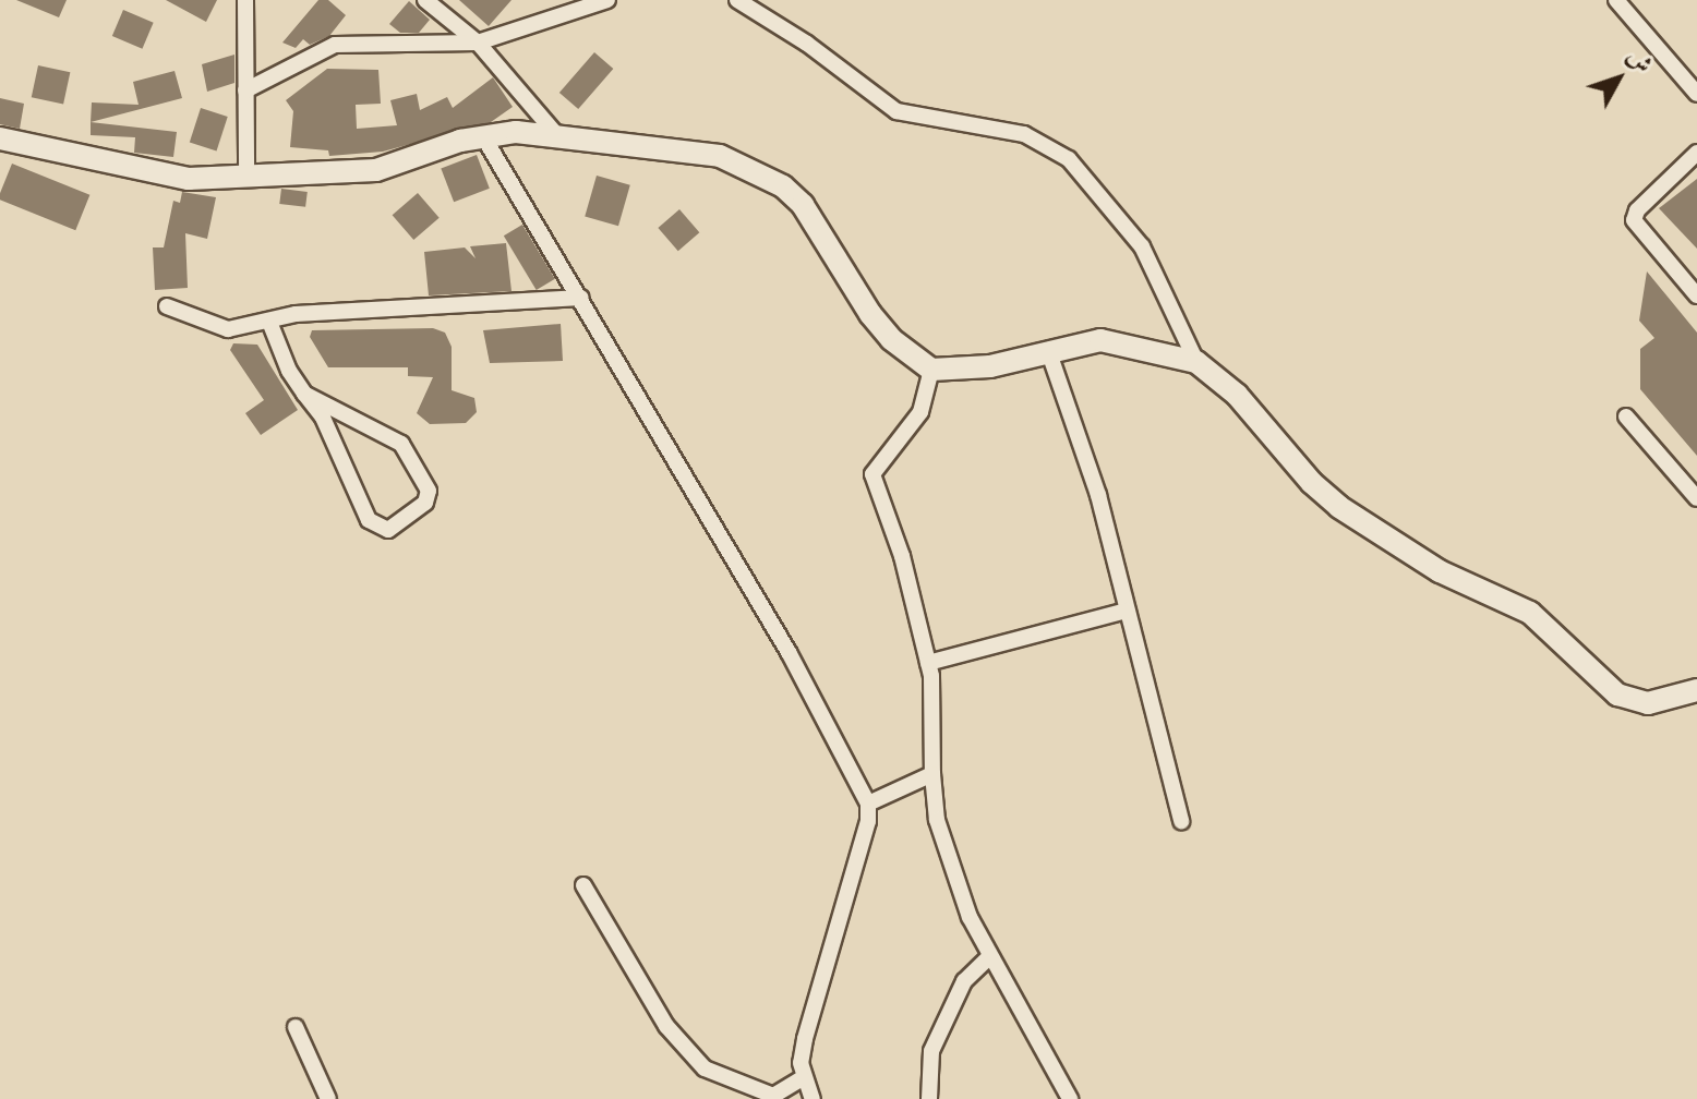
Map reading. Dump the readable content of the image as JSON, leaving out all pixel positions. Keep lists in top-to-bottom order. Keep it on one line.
{"north":"top right"}
